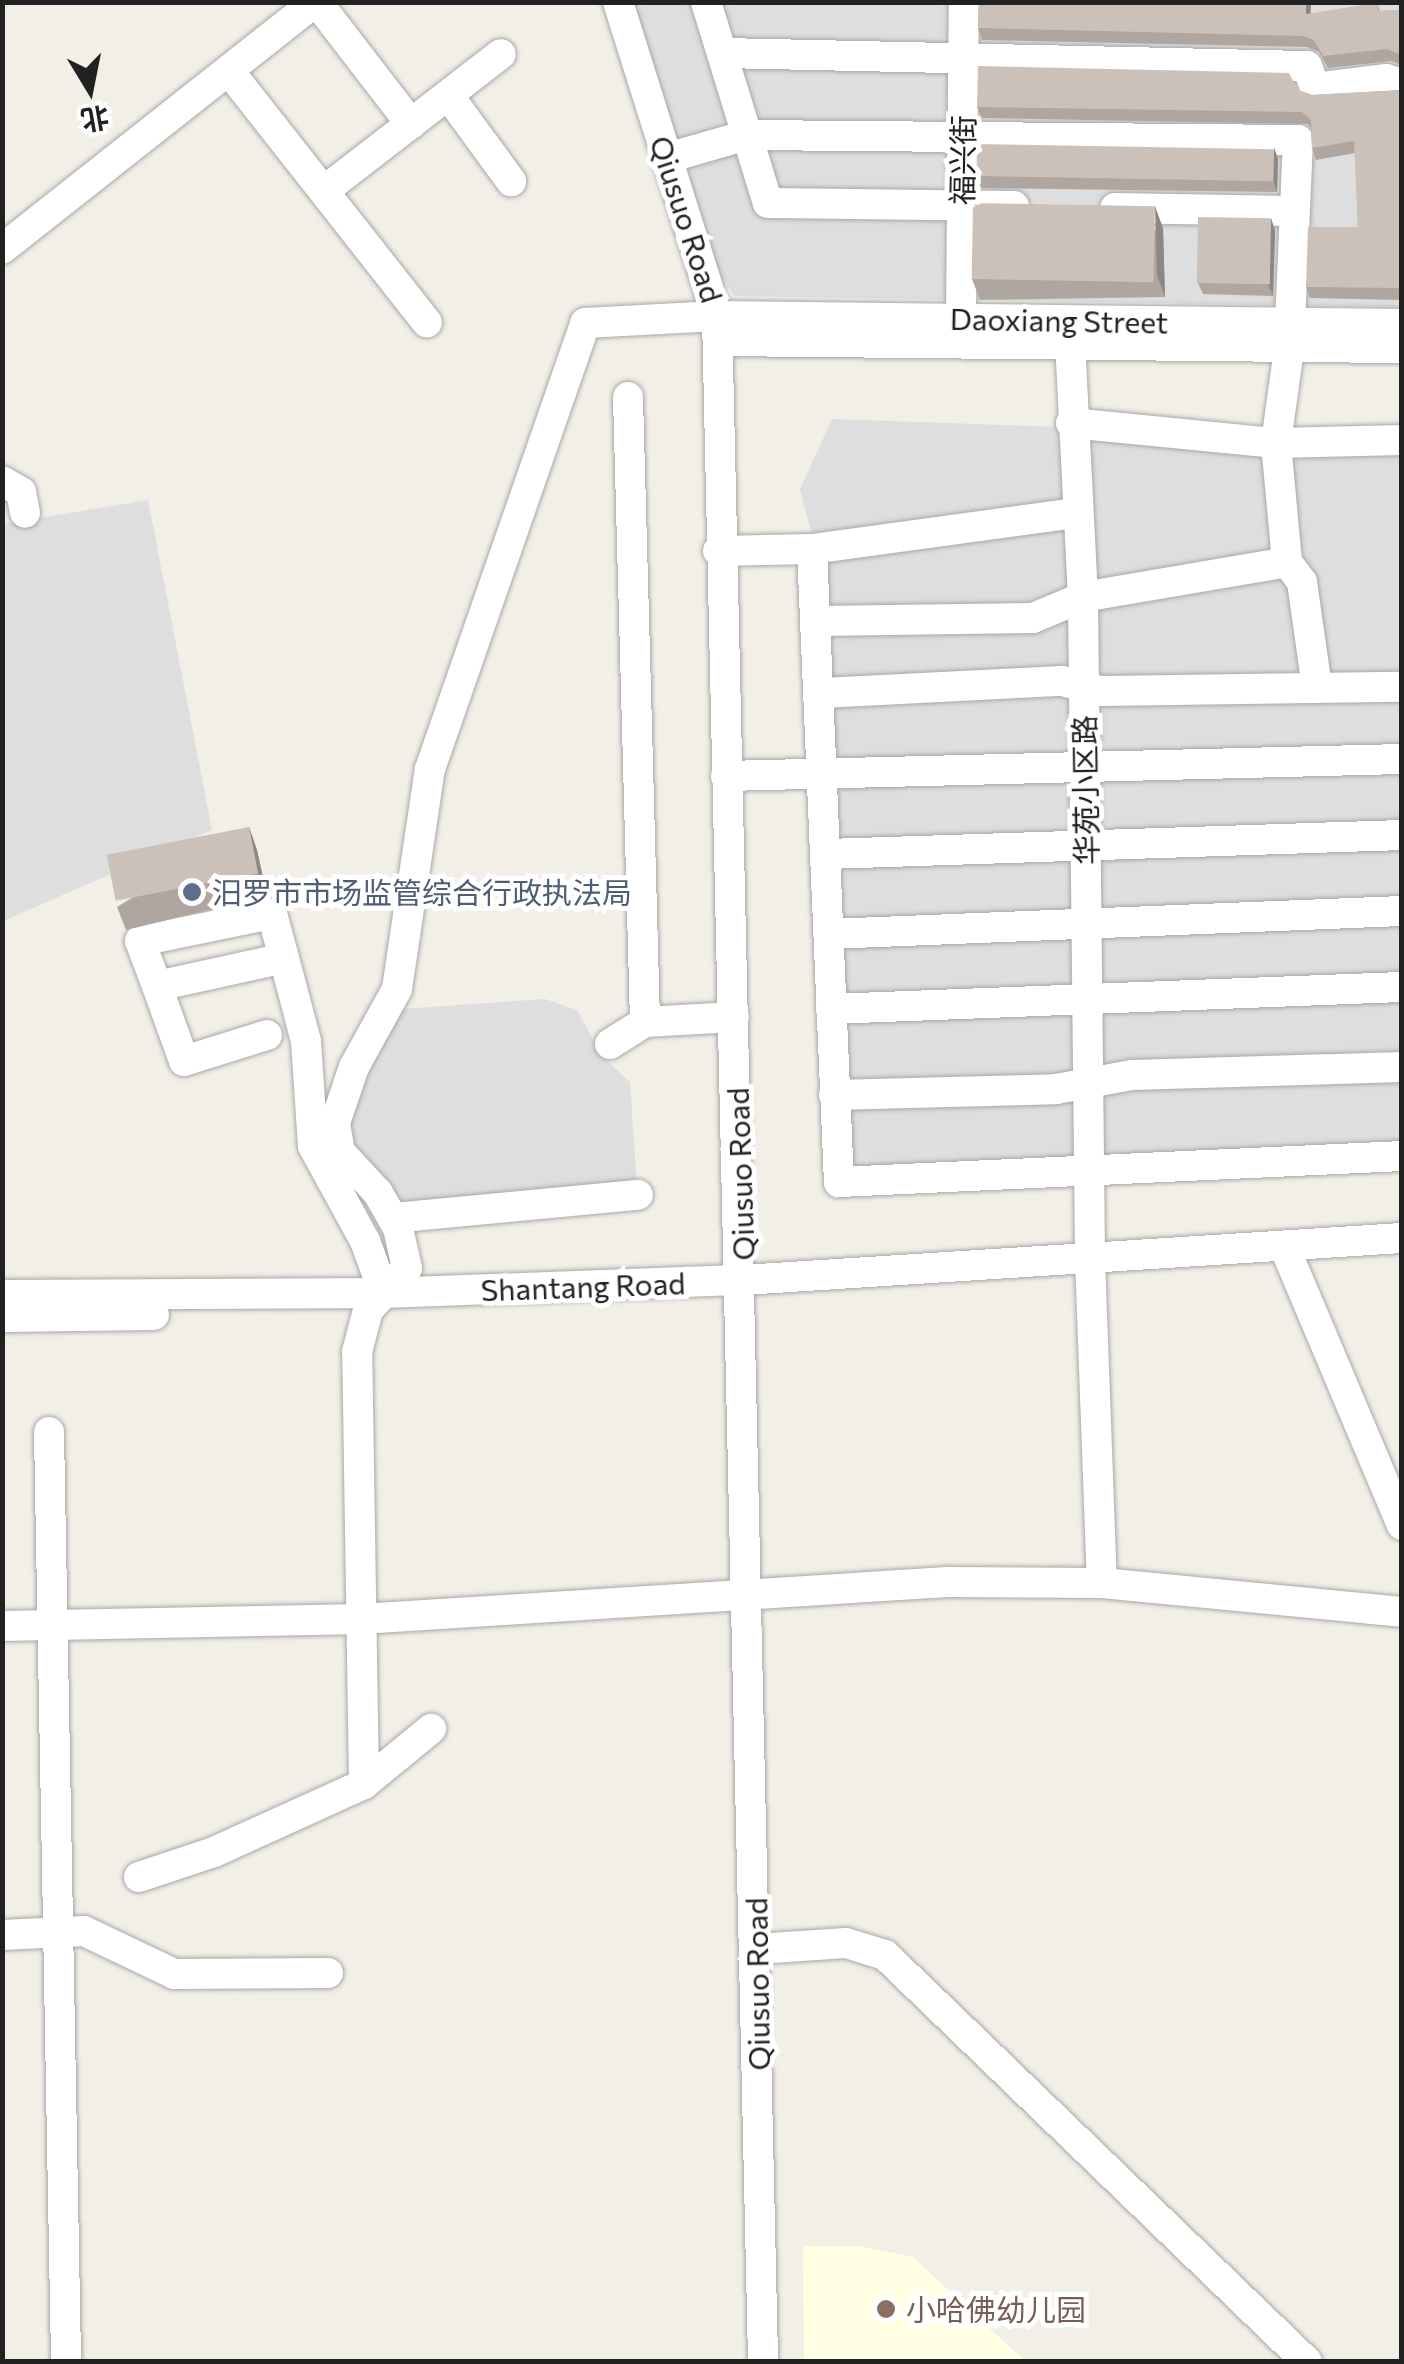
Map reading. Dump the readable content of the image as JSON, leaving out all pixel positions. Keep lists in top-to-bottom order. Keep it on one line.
{"streets":{"street":["福兴街","Qiusuo Road","Daoxiang Street","华苑小区路","Shantang Road"]},"crossings":[["福兴街","Daoxiang Street"],["Qiusuo Road","Daoxiang Street"],["Qiusuo Road","Shantang Road"],["Daoxiang Street","华苑小区路"],["华苑小区路","Shantang Road"]],"places":["汨罗市市场监管综合行政执法局","小哈佛幼儿园"],"north":"bottom"}
